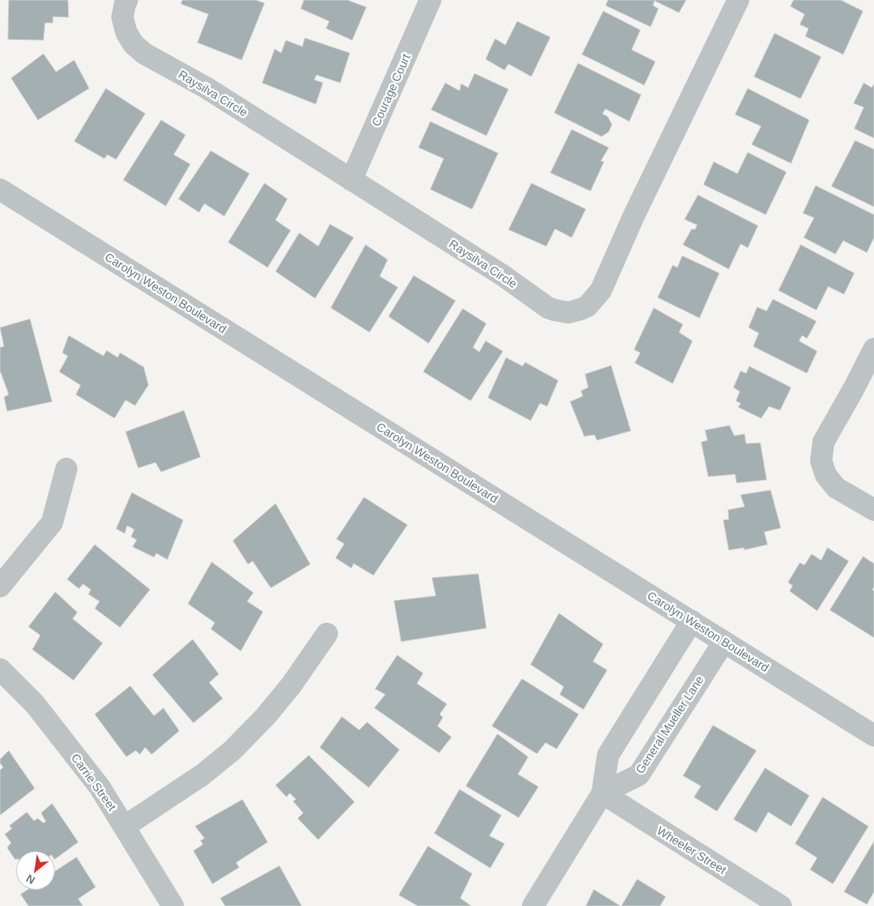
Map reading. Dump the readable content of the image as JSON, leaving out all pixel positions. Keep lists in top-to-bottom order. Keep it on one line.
{"streets":{"street":["Courage Court","Raysilva Circle","Carolyn Weston Boulevard","General Mueller Lane","Carrie Street","Wheeler Street"]},"crossings":[["Courage Court","Raysilva Circle"],["Carolyn Weston Boulevard","General Mueller Lane"],["General Mueller Lane","Wheeler Street"]],"north":"bottom left"}
